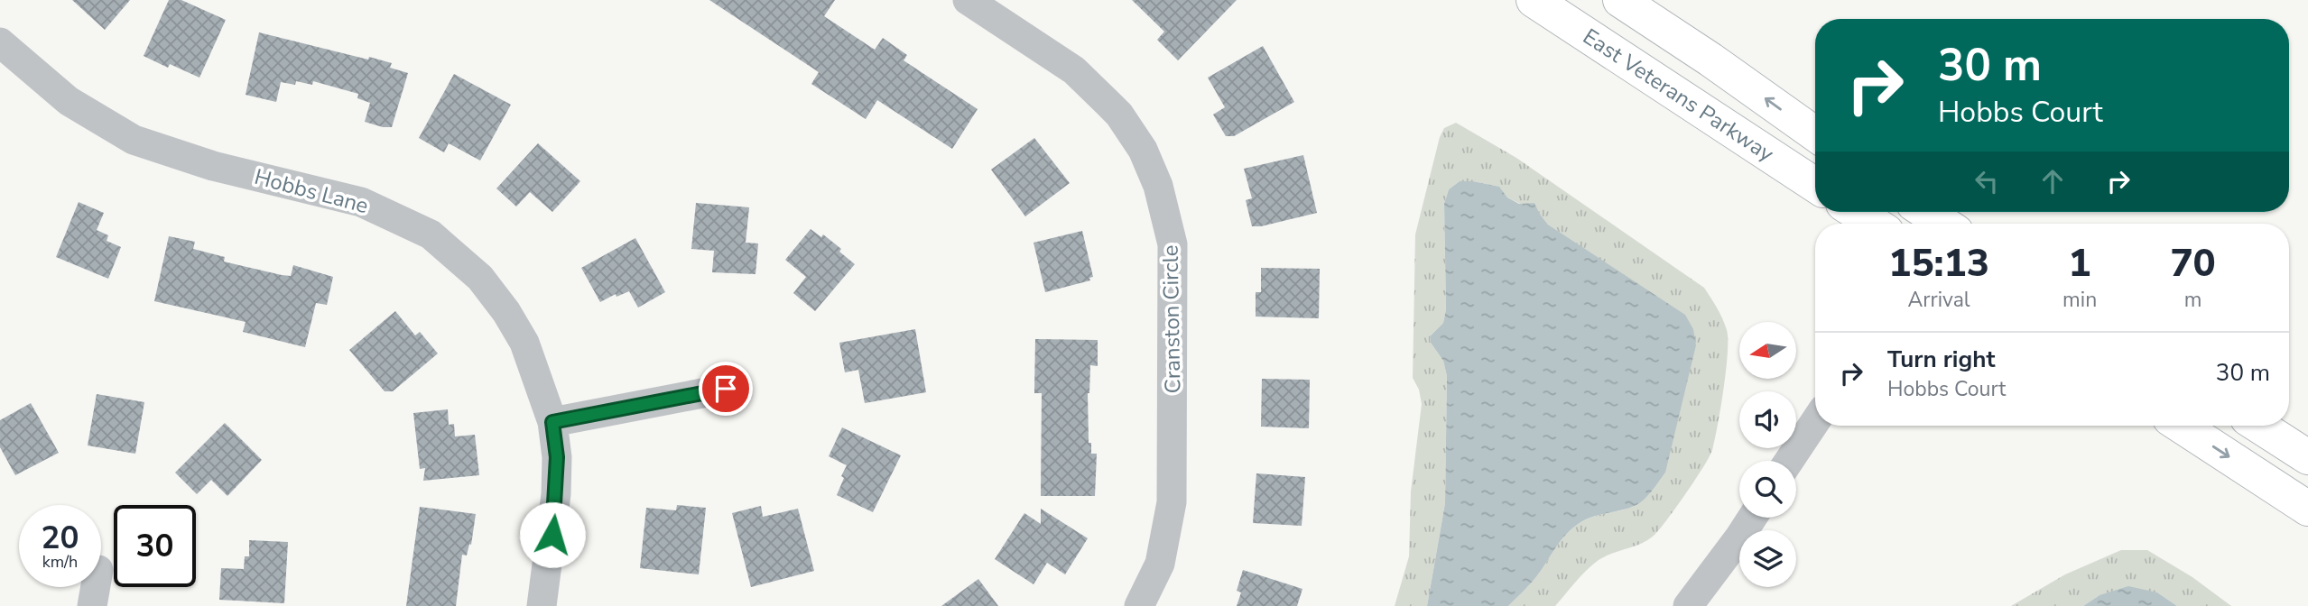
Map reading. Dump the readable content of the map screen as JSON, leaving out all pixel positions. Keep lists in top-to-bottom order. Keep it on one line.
{"streets":{"main road":["East Veterans Parkway"],"street":["Hobbs Lane","Cranston Circle"]},"north":"left","page":{"turn":["30 m","Hobbs Court"],"eta":["15:13","Arrival","1","min","70","m"],"list":[{"name":"Turn right","note":"Hobbs Court","value":"30 m"}],"speed":"20 km/h","limit":"30"}}
